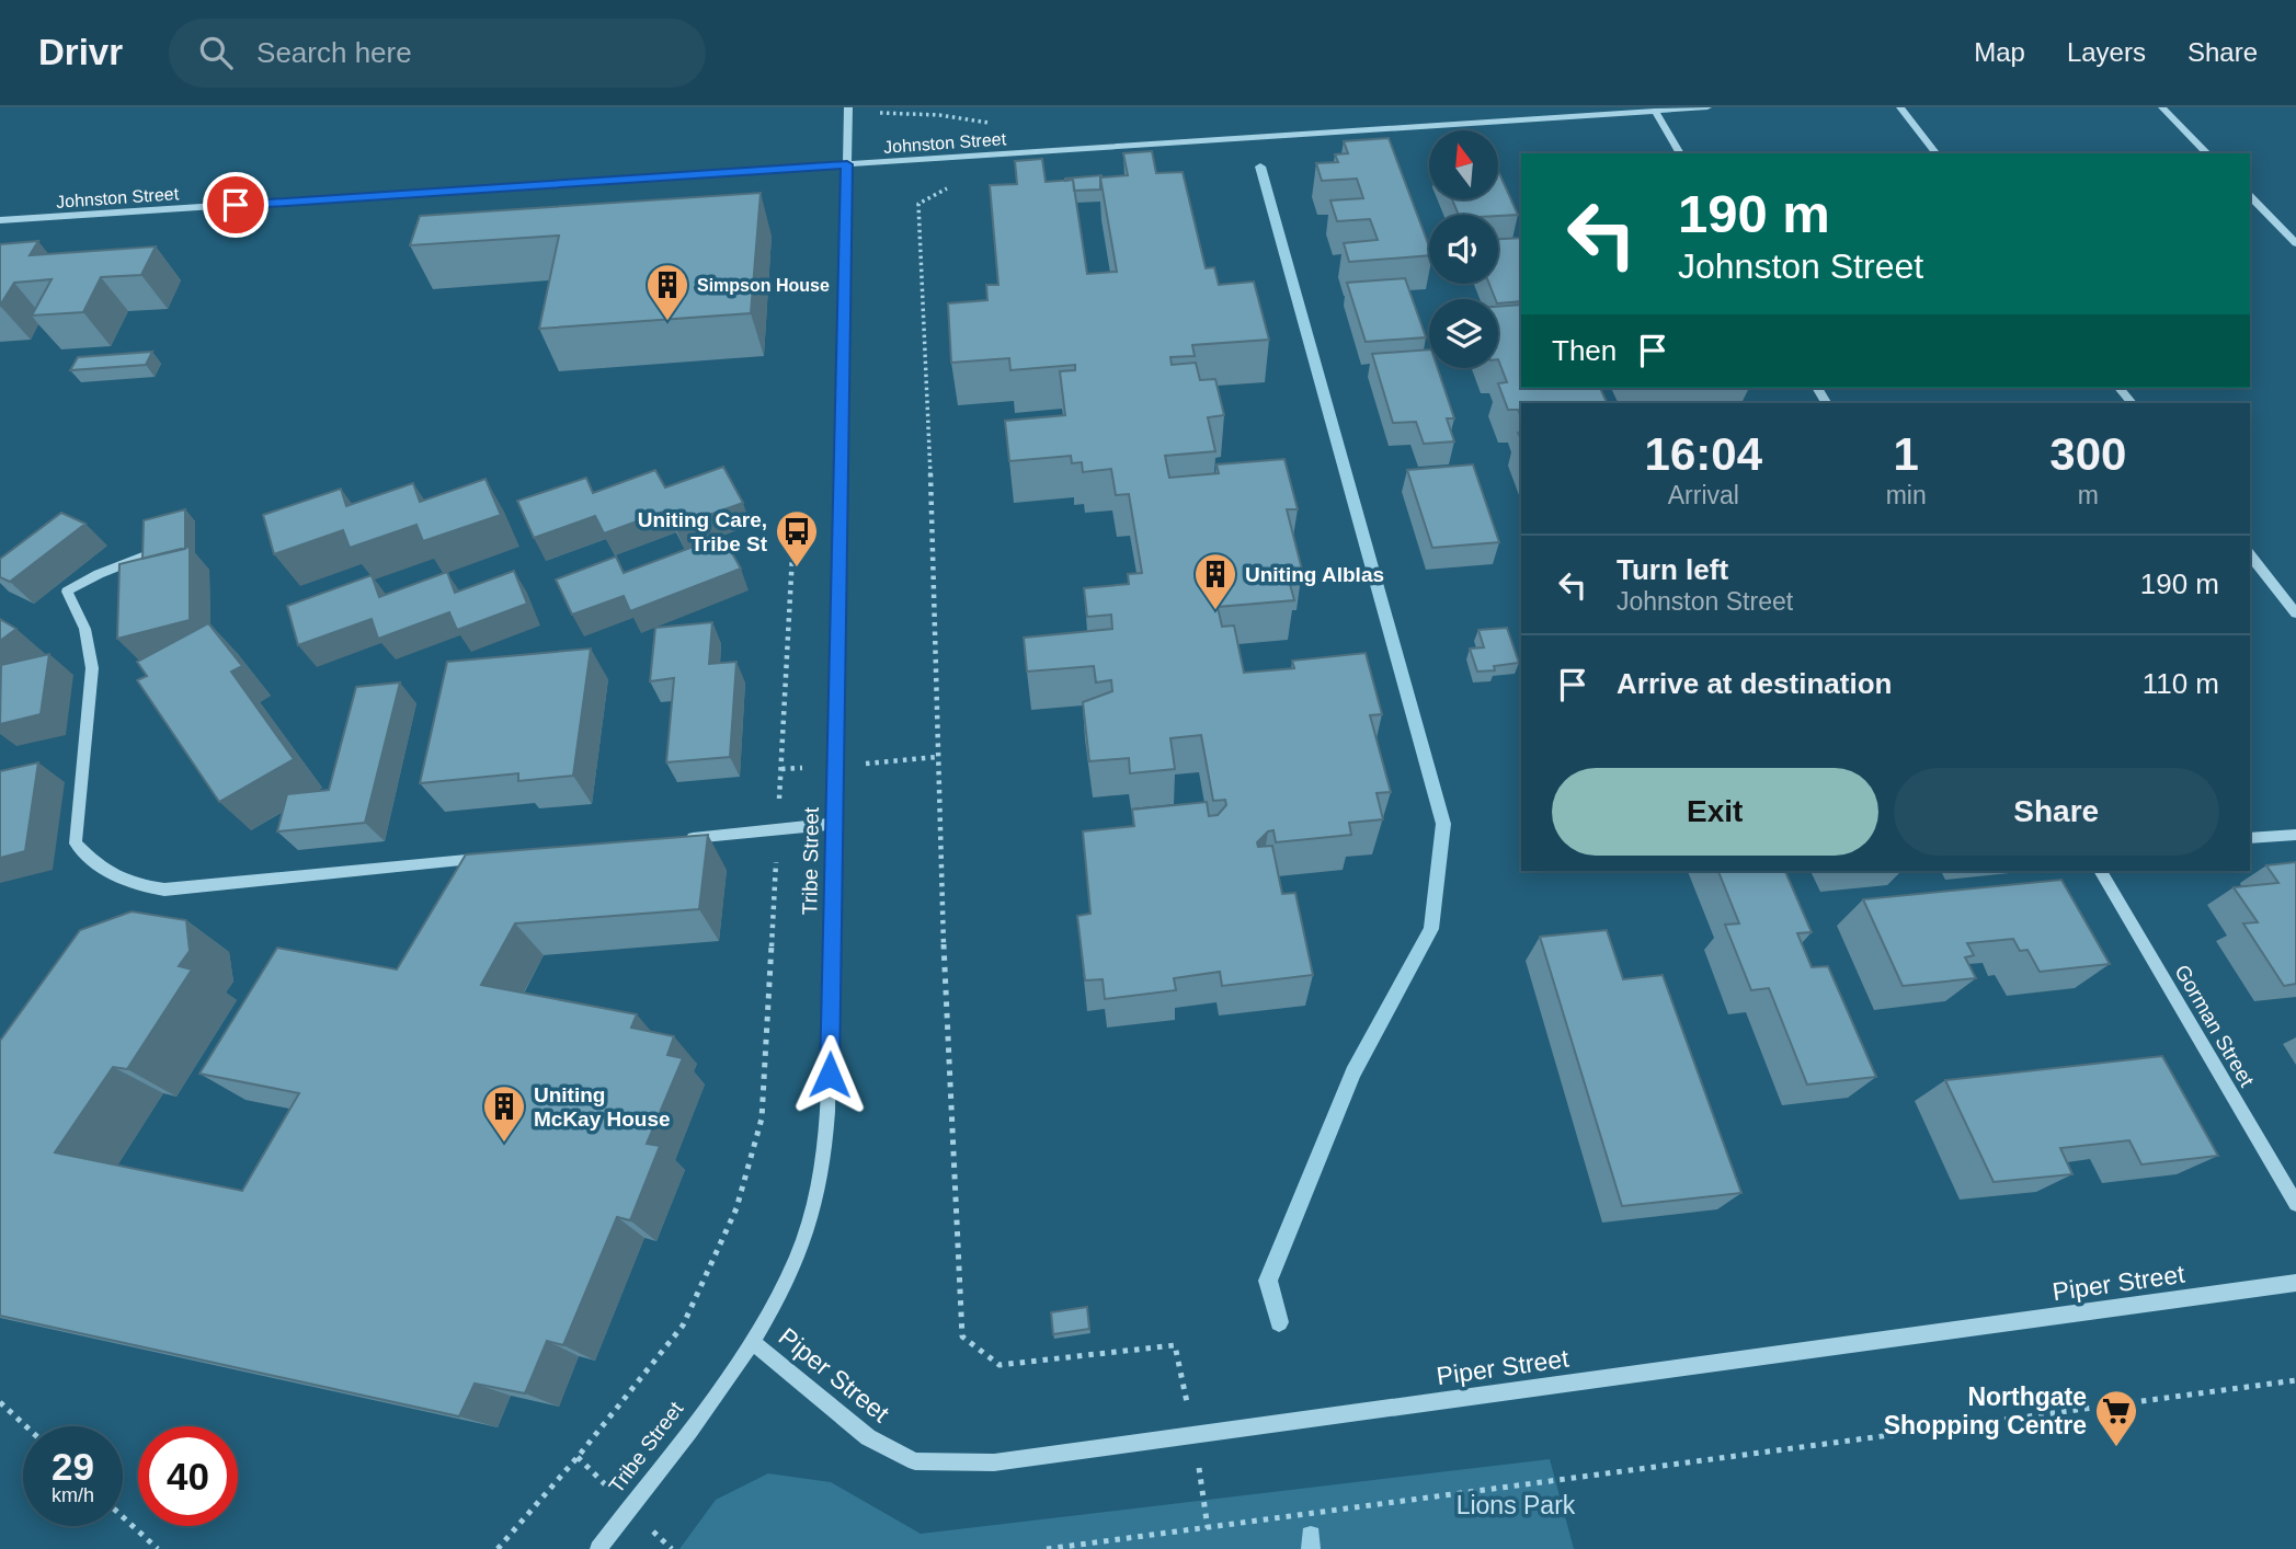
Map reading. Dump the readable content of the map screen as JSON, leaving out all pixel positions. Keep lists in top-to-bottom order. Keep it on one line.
{"streets":{"street":["Johnston Street","Tribe Street","Gorman Street","Piper Street"]},"crossings":[["Johnston Street","Tribe Street"],["Tribe Street","Piper Street"]],"parks":["Lions Park"],"places":{"building":["Simpson House","Uniting Alblas","Uniting McKay House"],"bus stop":["Uniting Care, Tribe St"],"supermarket":["Northgate Shopping Centre"]},"north":"top","page":{"header":"Drivr","search":"Search here","nav":["Map","Layers","Share"],"turn":["190 m","Johnston Street"],"then":"Then","eta":["16:04","Arrival","1","min","300","m"],"list":[{"name":"Turn left","note":"Johnston Street","value":"190 m"},{"name":"Arrive at destination","value":"110 m"}],"buttons":["Exit","Share"],"speed":"29 km/h","limit":"40"}}
